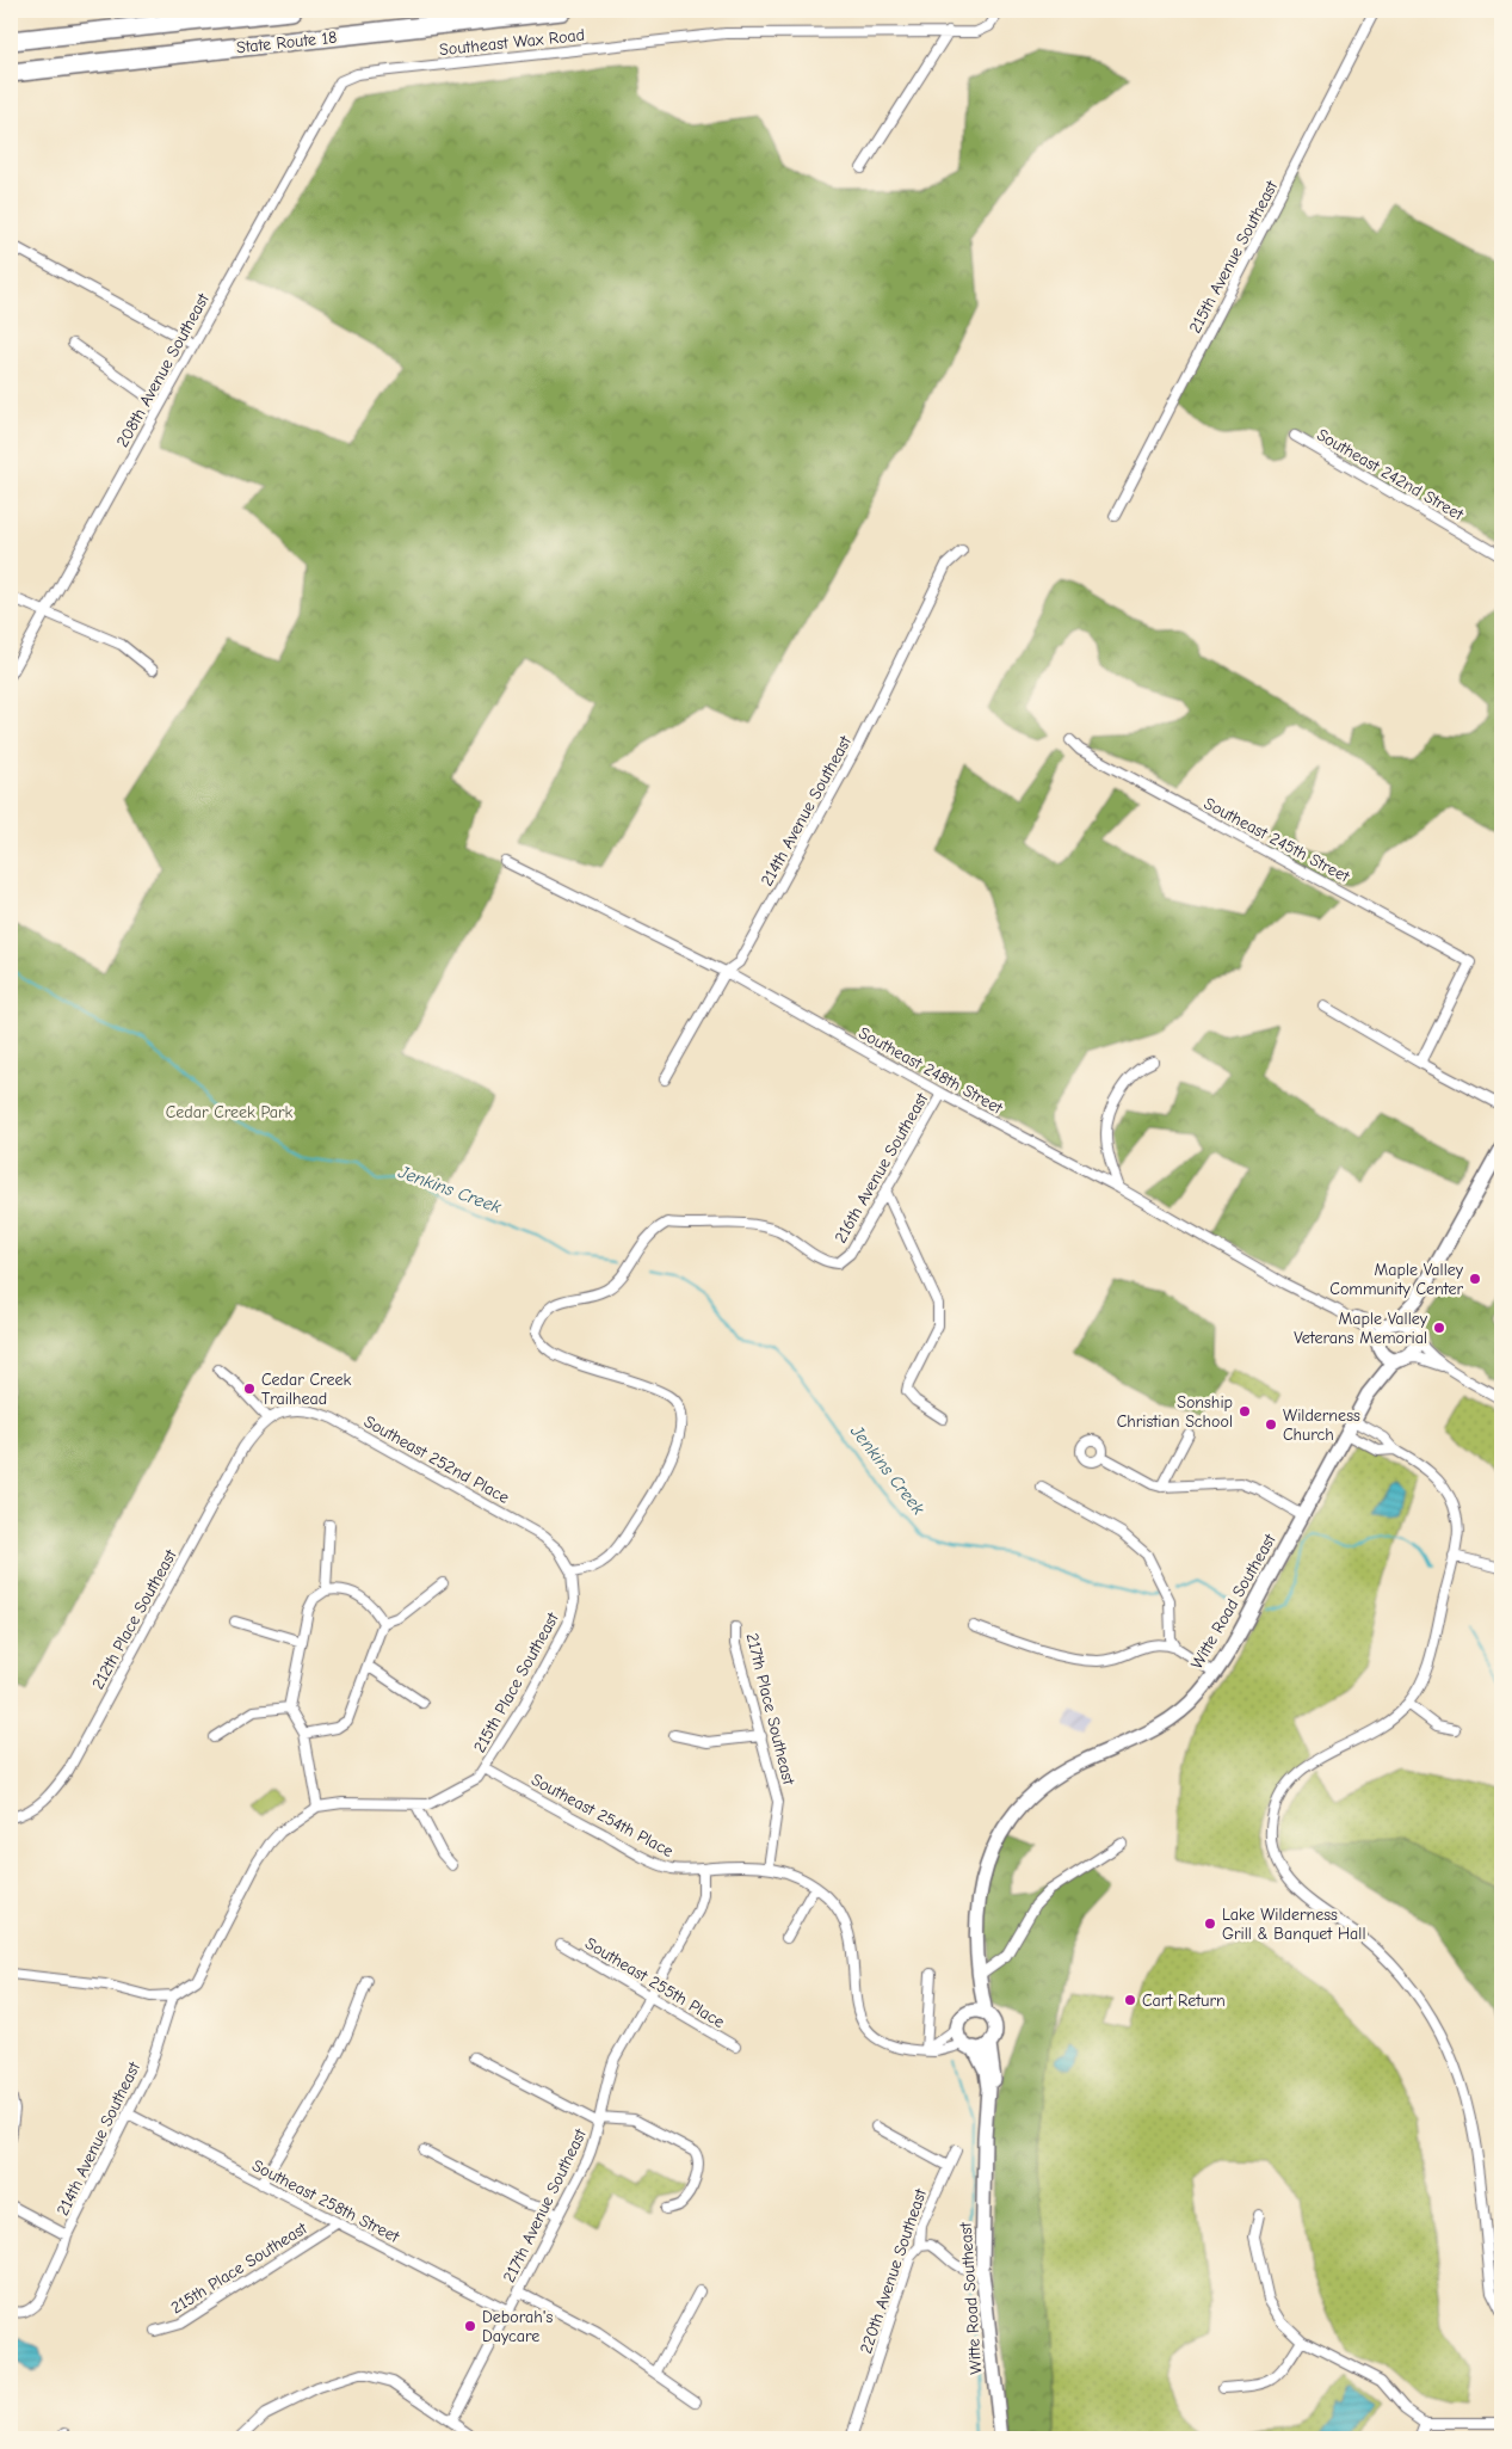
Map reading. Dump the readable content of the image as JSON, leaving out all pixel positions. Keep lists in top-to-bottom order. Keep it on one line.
{"streets":{"highway":["State Route 18"],"street":["Southeast Wax Road","215th Avenue Southeast","208th Avenue Southeast","Southeast 242nd Street","214th Avenue Southeast","Southeast 245th Street","Southeast 248th Street","216th Avenue Southeast","Southeast 252nd Place","Witte Road Southeast","212th Place Southeast","215th Place Southeast","217th Place Southeast","Southeast 254th Place","Southeast 255th Place","Southeast 258th Street","217th Avenue Southeast","220th Avenue Southeast"]},"crossings":[["Southeast Wax Road","208th Avenue Southeast"],["214th Avenue Southeast","Southeast 248th Street"],["214th Avenue Southeast","Southeast 258th Street"],["Southeast 248th Street","216th Avenue Southeast"],["Southeast 248th Street","Witte Road Southeast"],["216th Avenue Southeast","Southeast 252nd Place"],["216th Avenue Southeast","215th Place Southeast"],["Southeast 252nd Place","212th Place Southeast"],["Southeast 252nd Place","215th Place Southeast"],["Witte Road Southeast","Southeast 254th Place"],["215th Place Southeast","Southeast 254th Place"],["215th Place Southeast","Southeast 258th Street"],["217th Place Southeast","Southeast 254th Place"],["Southeast 254th Place","217th Avenue Southeast"],["Southeast 255th Place","217th Avenue Southeast"],["Southeast 258th Street","217th Avenue Southeast"]],"water":["Jenkins Creek"],"parks":["Cedar Creek Park"],"places":["Maple Valley Community Center","Maple Valley Veterans Memorial","Cedar Creek Trailhead","Sonship Christian School","Wilderness Church","Lake Wilderness Grill & Banquet Hall","Cart Return","Deborah's Daycare"]}
